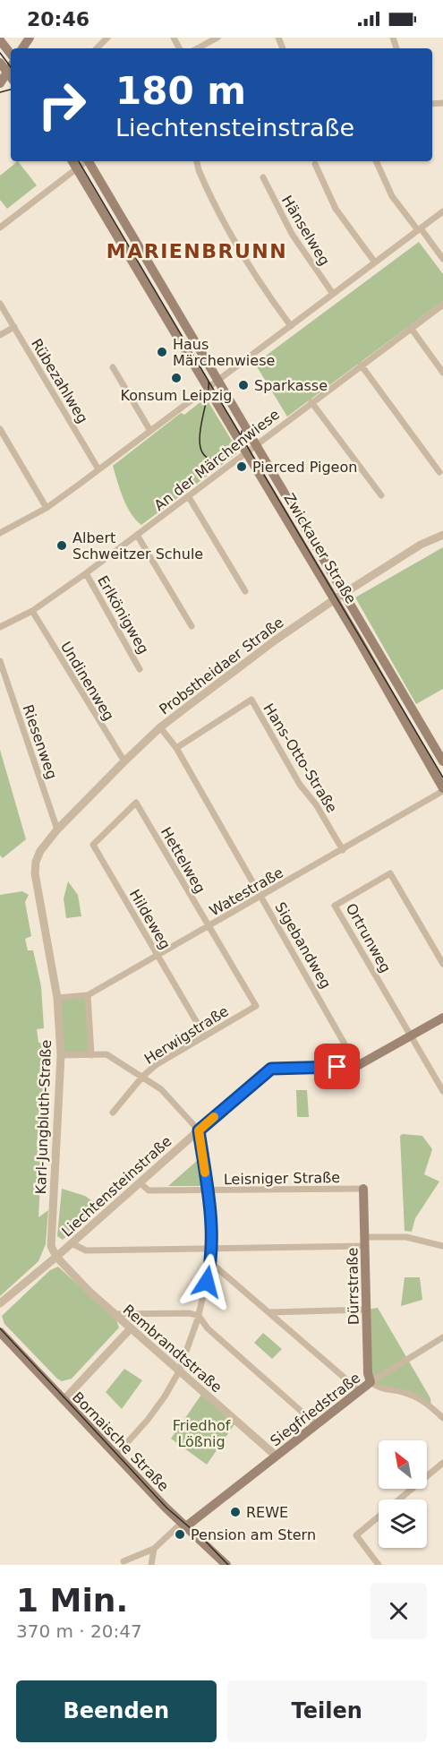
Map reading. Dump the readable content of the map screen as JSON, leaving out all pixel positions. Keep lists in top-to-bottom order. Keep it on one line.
{"streets":{"main road":["Zwickauer Straße","Dürrstraße","Siegfriedstraße","Bornaische Straße"],"street":["Hänselweg","Rübezahlweg","An der Märchenwiese","Erlkönigweg","Probstheidaer Straße","Undinenweg","Riesenweg","Hans-Otto-Straße","Hettelweg","Watestraße","Hildeweg","Ortrunweg","Sigebandweg","Herwigstraße","Karl-Jungbluth-Straße","Leisniger Straße","Liechtensteinstraße","Rembrandtstraße"]},"crossings":[["An der Märchenwiese","Zwickauer Straße"],["An der Märchenwiese","Erlkönigweg"],["An der Märchenwiese","Undinenweg"],["Zwickauer Straße","Probstheidaer Straße"],["Zwickauer Straße","Watestraße"],["Probstheidaer Straße","Undinenweg"],["Probstheidaer Straße","Riesenweg"],["Probstheidaer Straße","Sigebandweg"],["Probstheidaer Straße","Karl-Jungbluth-Straße"],["Hans-Otto-Straße","Watestraße"],["Hans-Otto-Straße","Sigebandweg"],["Hettelweg","Watestraße"],["Hettelweg","Hildeweg"],["Hettelweg","Herwigstraße"],["Watestraße","Hildeweg"],["Watestraße","Sigebandweg"],["Watestraße","Karl-Jungbluth-Straße"],["Hildeweg","Herwigstraße"],["Sigebandweg","Liechtensteinstraße"],["Karl-Jungbluth-Straße","Liechtensteinstraße"],["Karl-Jungbluth-Straße","Rembrandtstraße"],["Leisniger Straße","Liechtensteinstraße"],["Leisniger Straße","Dürrstraße"],["Liechtensteinstraße","Rembrandtstraße"],["Dürrstraße","Siegfriedstraße"],["Rembrandtstraße","Siegfriedstraße"],["Siegfriedstraße","Bornaische Straße"]],"districts":["MARIENBRUNN"],"parks":["Friedhof Lößnig"],"places":["Haus Märchenwiese","Konsum Leipzig","Sparkasse","Pierced Pigeon","Albert Schweitzer Schule","REWE","Pension am Stern"],"north":"top left","page":{"status":"20:46","turn":["180 m","Liechtensteinstraße"],"heading":["1 Min.","370 m · 20:47"],"buttons":["Beenden","Teilen"]}}
